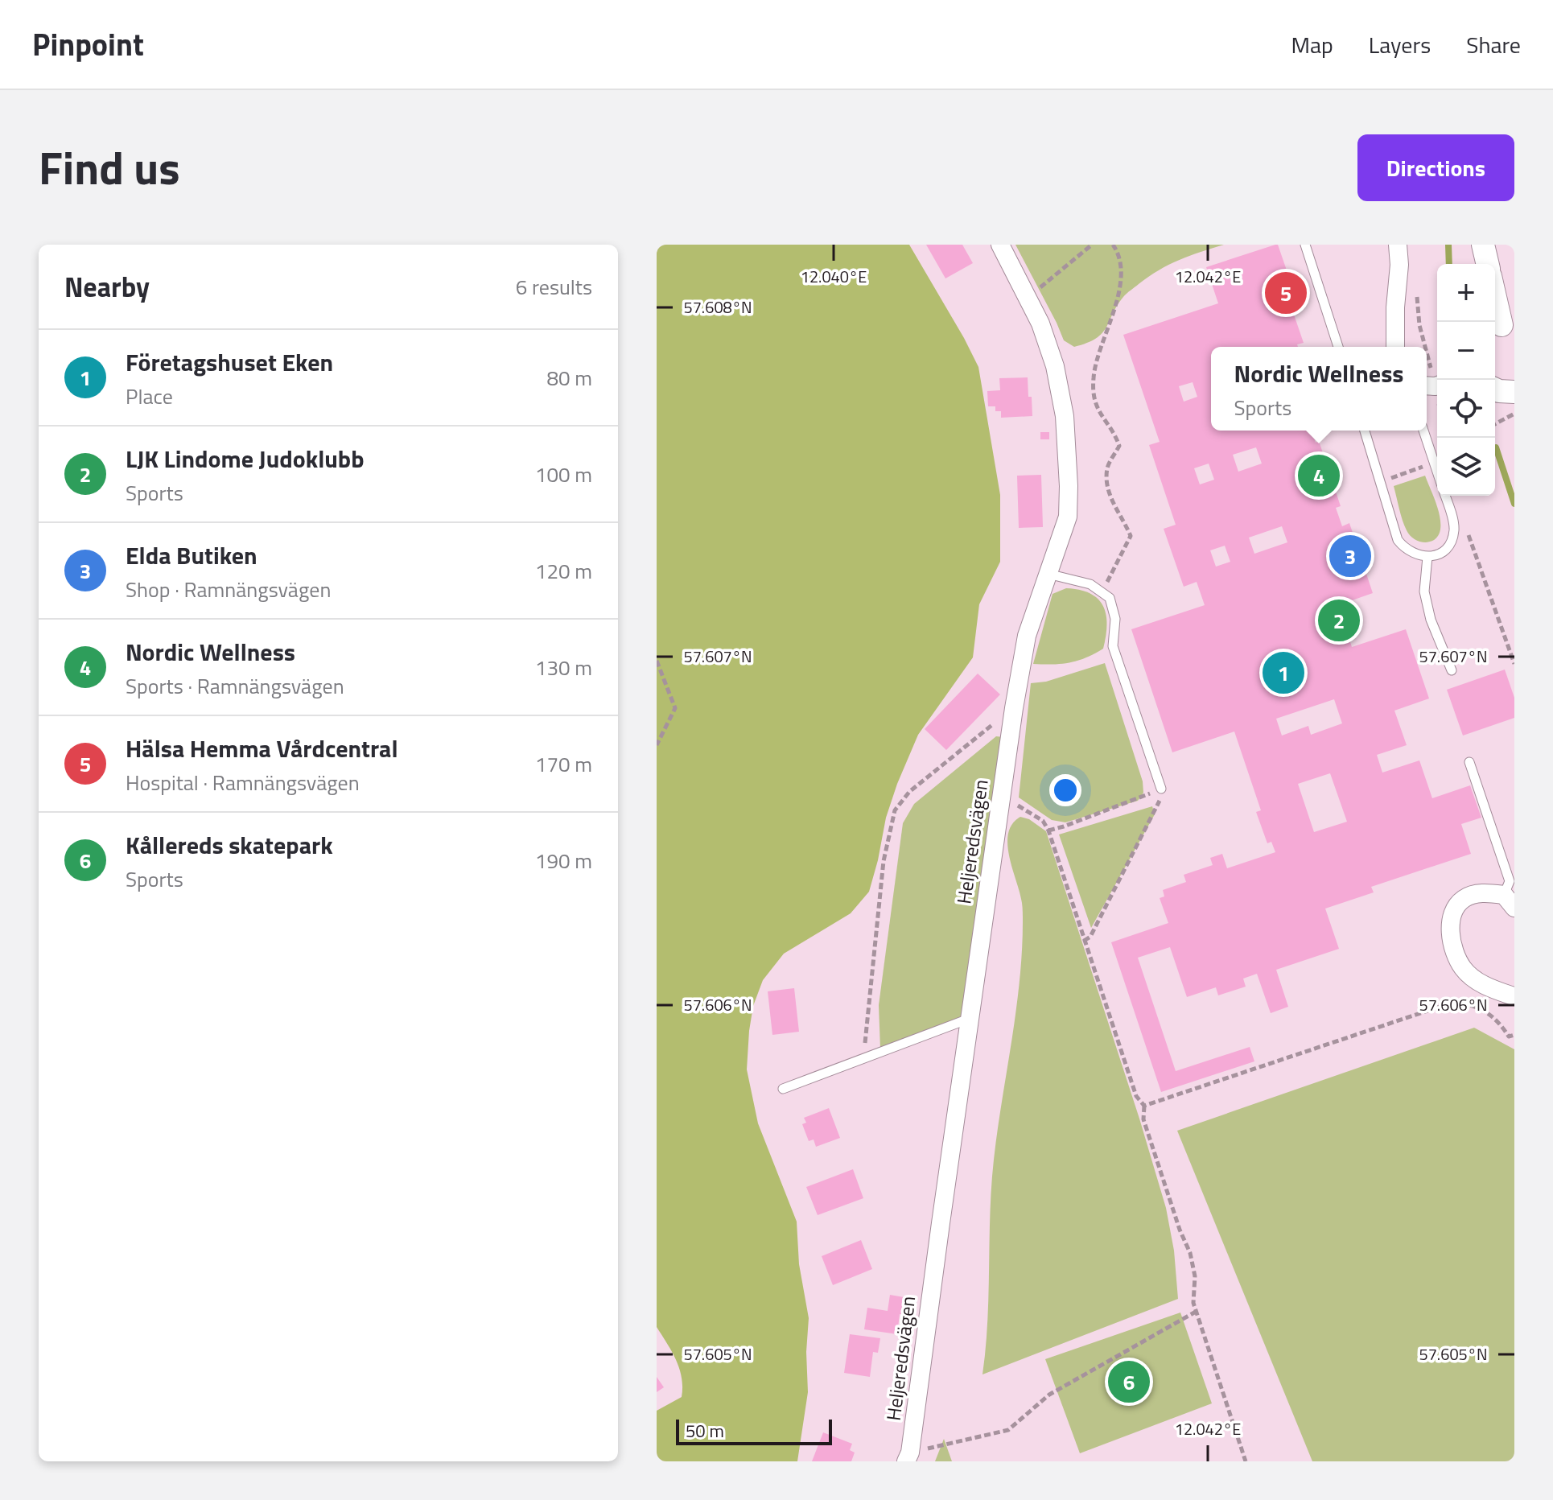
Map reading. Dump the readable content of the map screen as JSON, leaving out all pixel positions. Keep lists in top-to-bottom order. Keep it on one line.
{"streets":{"street":["Heljeredsvägen"]},"scale_bar":"50 m","page":{"header":"Pinpoint","nav":["Map","Layers","Share"],"title":"Find us","buttons":"Directions","heading":["Nearby","6 results"],"map_buttons":["+","−"],"pins":["5","4","3","2","1","6"],"list":[{"mark":"1","name":"Företagshuset Eken","note":"Place","value":"80 m"},{"mark":"2","name":"LJK Lindome Judoklubb","note":"Sports","value":"100 m"},{"mark":"3","name":"Elda Butiken","note":"Shop · Ramnängsvägen","value":"120 m"},{"mark":"4","name":"Nordic Wellness","note":"Sports · Ramnängsvägen","value":"130 m"},{"mark":"5","name":"Hälsa Hemma Vårdcentral","note":"Hospital · Ramnängsvägen","value":"170 m"},{"mark":"6","name":"Kållereds skatepark","note":"Sports","value":"190 m"}],"popup":["Nordic Wellness","Sports"],"scale":"50 m"},"coordinates":["12.040°E","12.042°E","57.608°N","57.607°N","57.606°N","57.605°N"]}
